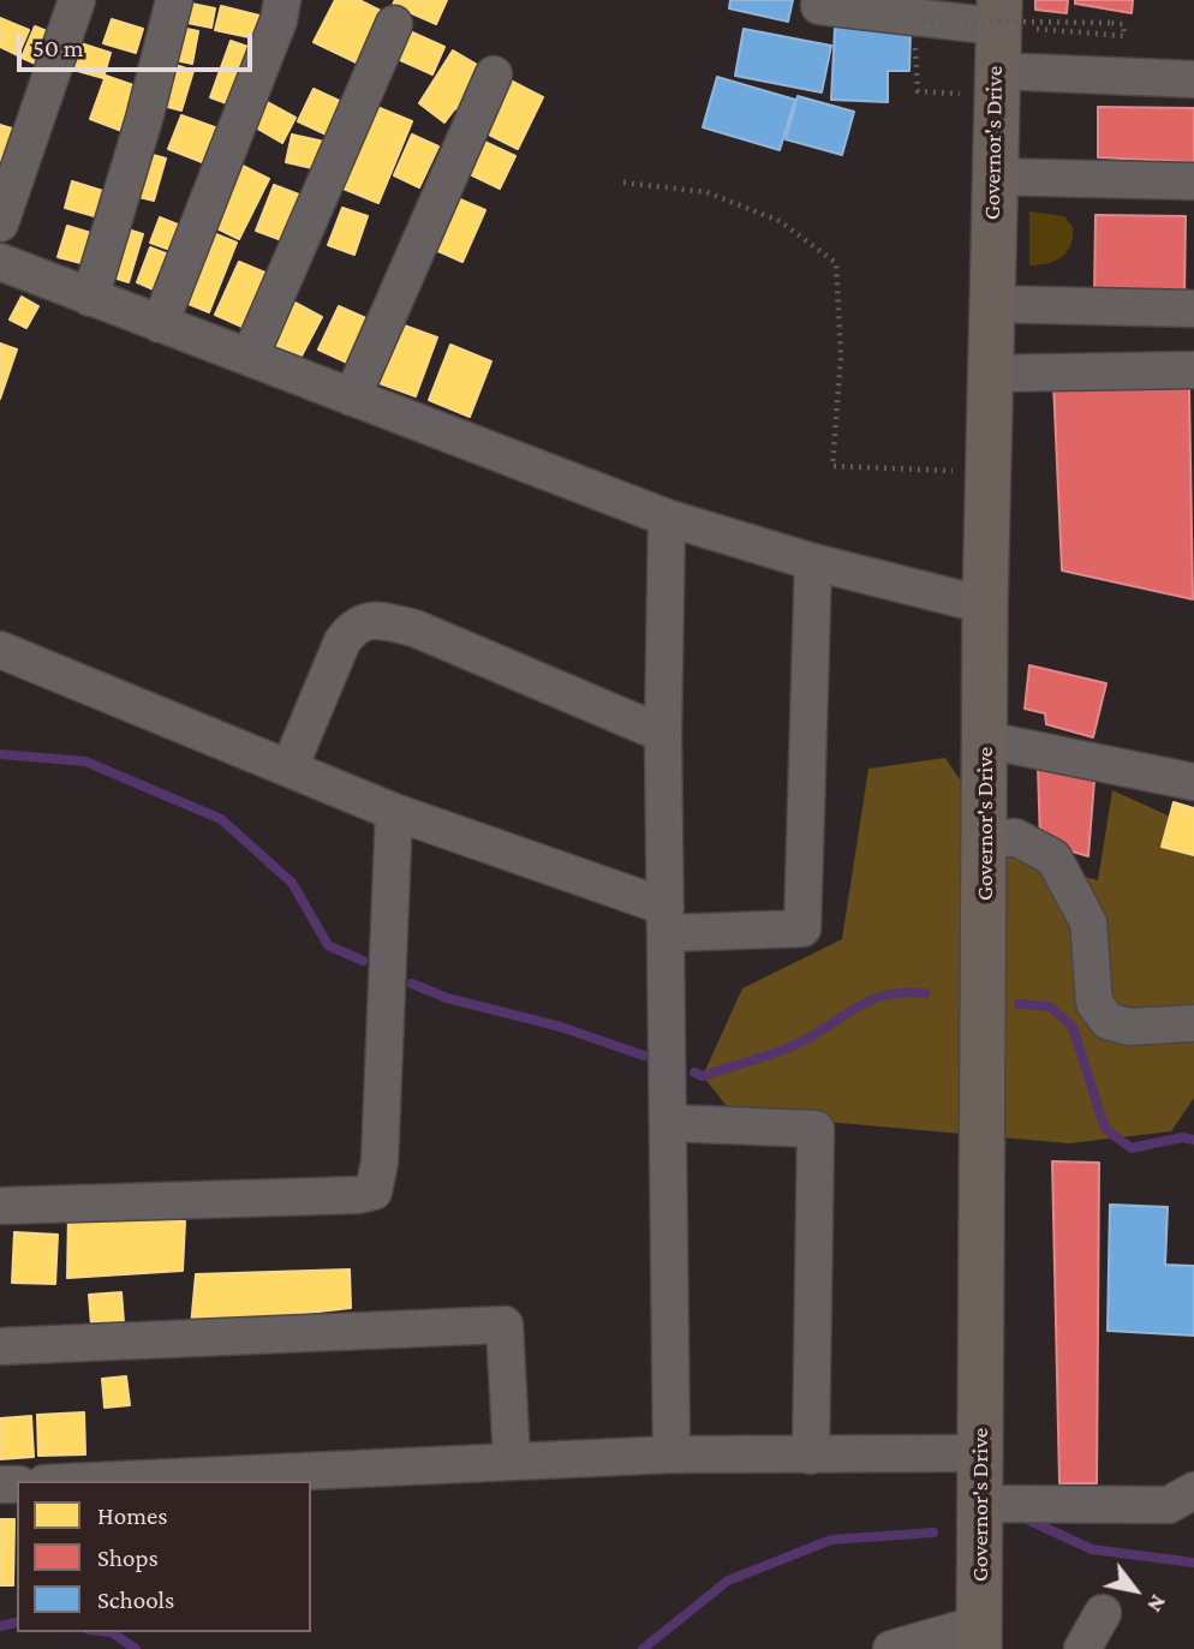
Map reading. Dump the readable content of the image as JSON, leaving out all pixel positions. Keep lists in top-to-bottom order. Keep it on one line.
{"streets":{"main road":["Governor's Drive"]},"legend":["Homes","Shops","Schools"],"scale_bar":"50 m","north":"bottom right"}
